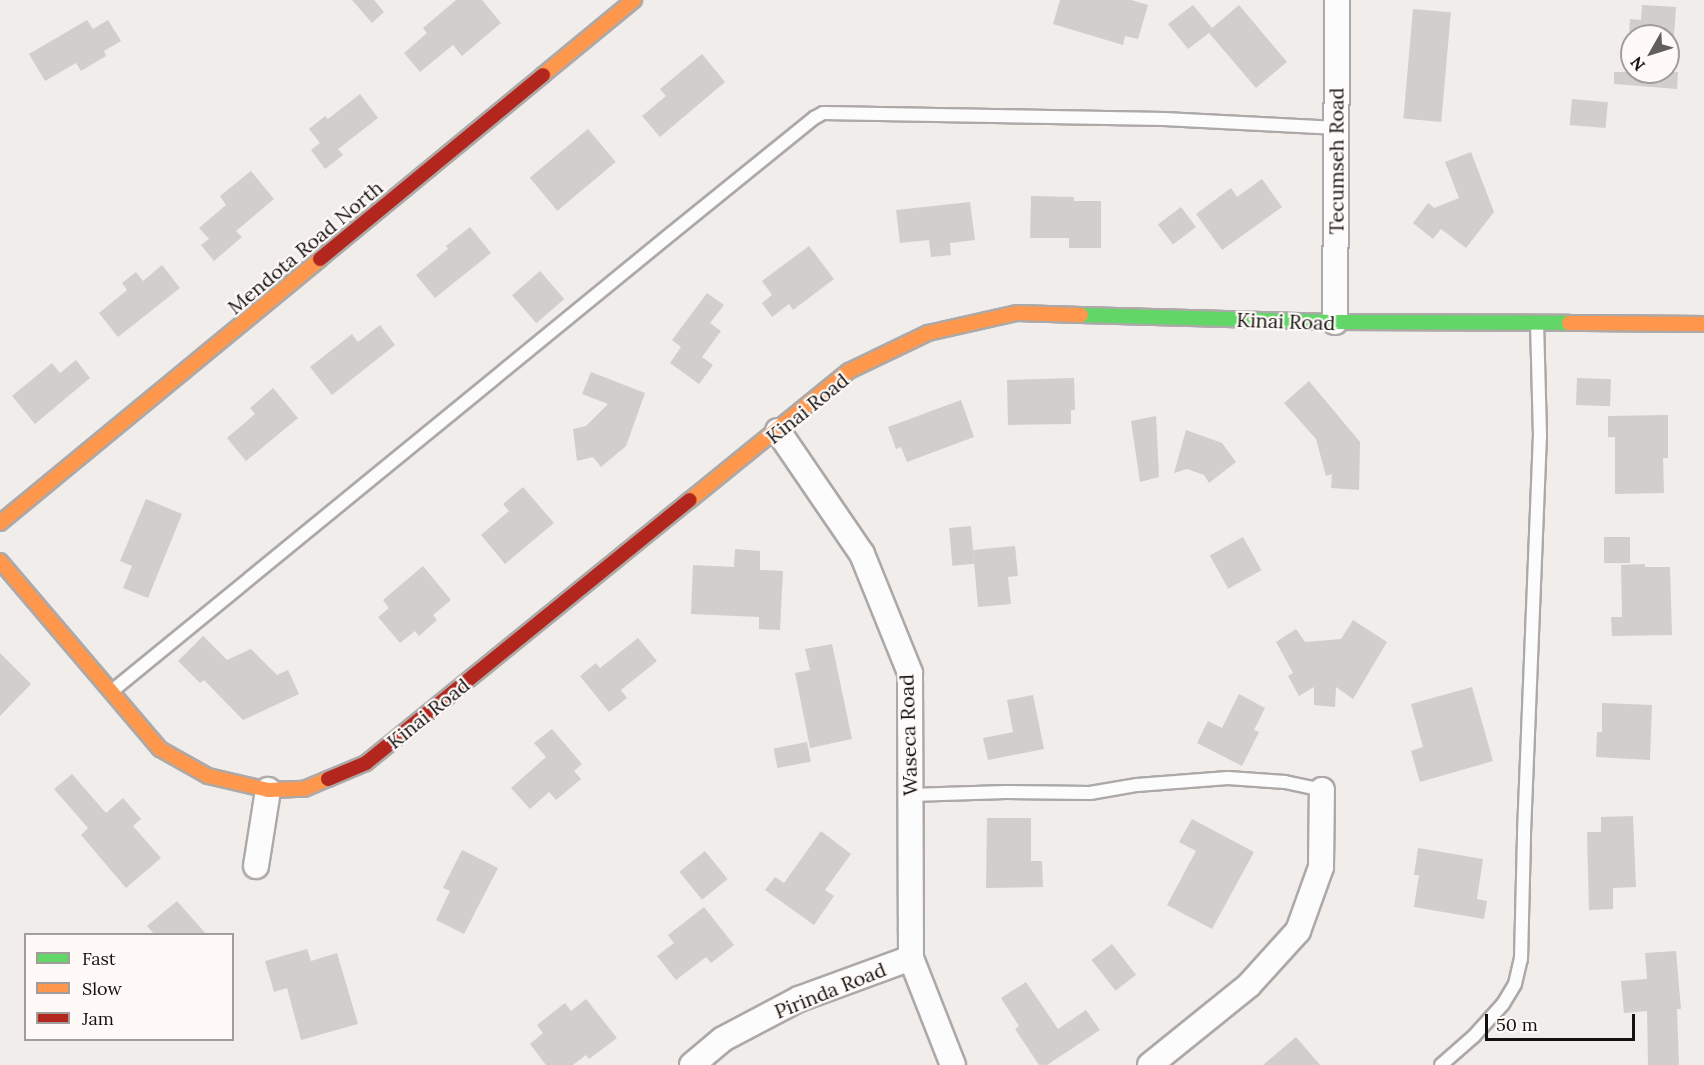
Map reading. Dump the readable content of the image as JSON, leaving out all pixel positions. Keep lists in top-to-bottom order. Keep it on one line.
{"streets":{"street":["Tecumseh Road","Mendota Road North","Kinai Road","Waseca Road","Pirinda Road"]},"crossings":[["Tecumseh Road","Kinai Road"],["Kinai Road","Waseca Road"],["Waseca Road","Pirinda Road"]],"legend":["Fast","Slow","Jam"],"scale_bar":"50 m","north":"bottom left"}
